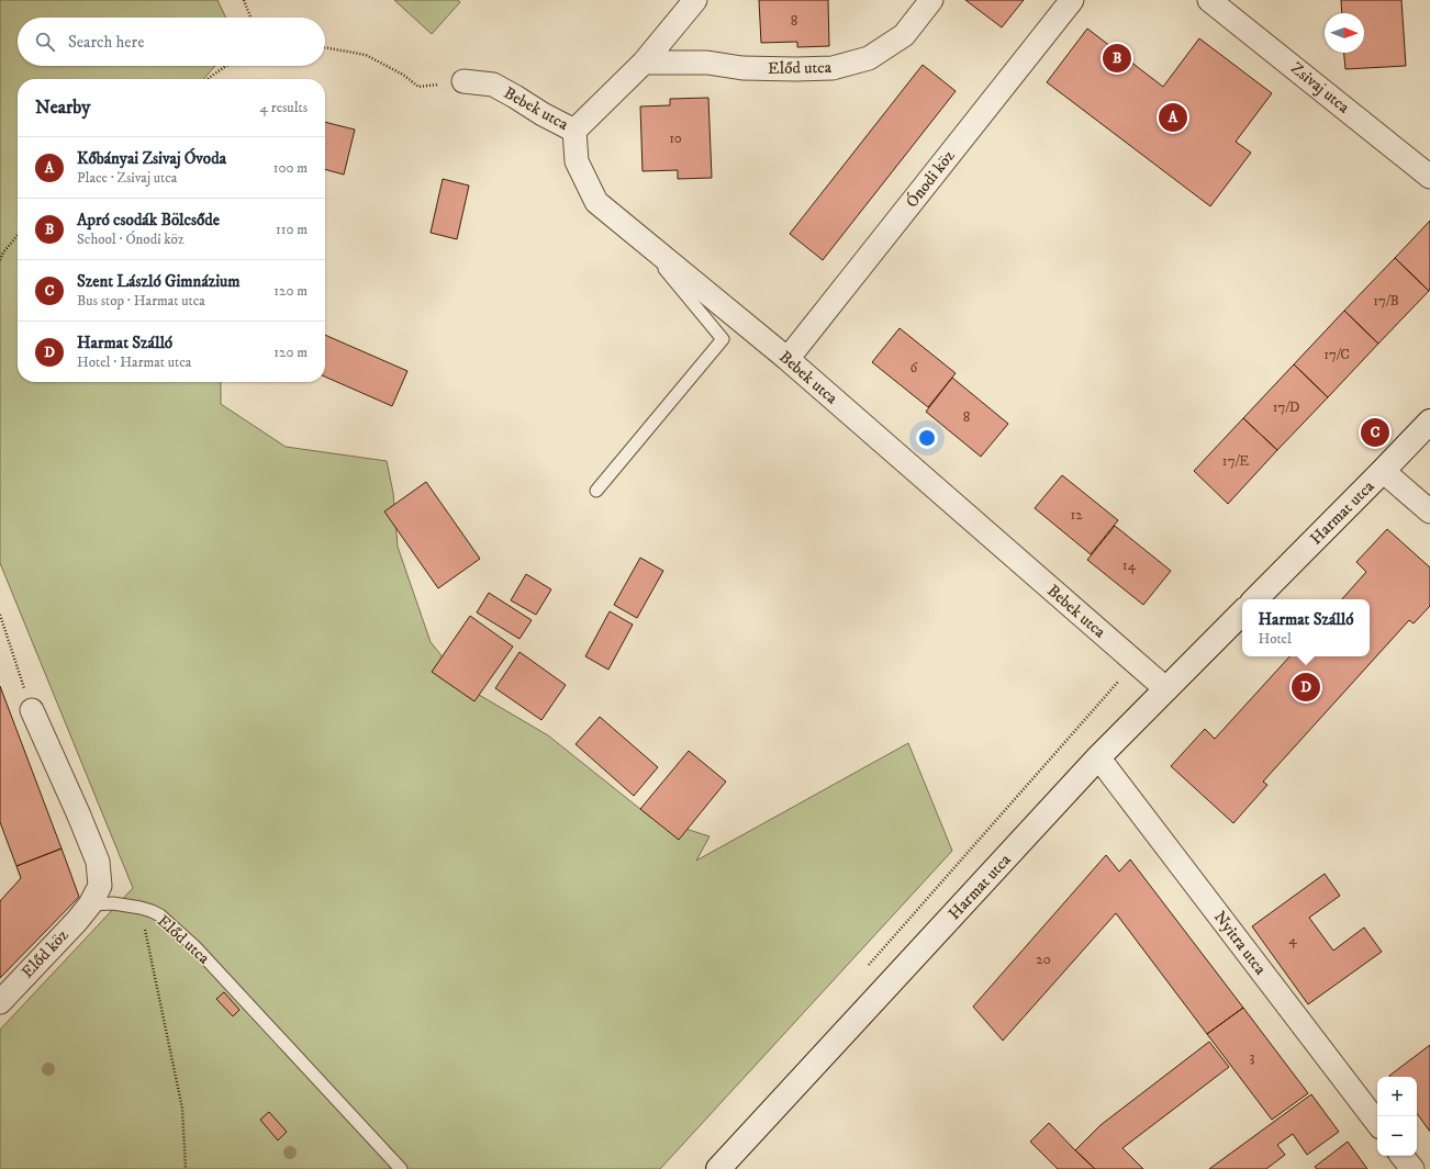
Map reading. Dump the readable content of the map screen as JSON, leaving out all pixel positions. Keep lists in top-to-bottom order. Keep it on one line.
{"streets":{"street":["Előd utca","Zsivaj utca","Bebek utca","Ónodi köz","Harmat utca","Nyitra utca","Előd köz"]},"crossings":[["Előd utca","Előd köz"],["Bebek utca","Ónodi köz"],["Bebek utca","Harmat utca"],["Harmat utca","Nyitra utca"]],"house_numbers":["8","10","17/B","17/C","6","17/D","8","17/E","12","14","4","20","3"],"north":"right","page":{"search":"Search here","pins":["B","A","C","D"],"heading":["Nearby","4 results"],"list":[{"mark":"A","name":"Kőbányai Zsivaj Óvoda","note":"Place · Zsivaj utca","value":"100 m"},{"mark":"B","name":"Apró csodák Bölcsőde","note":"School · Ónodi köz","value":"110 m"},{"mark":"C","name":"Szent László Gimnázium","note":"Bus stop · Harmat utca","value":"120 m"},{"mark":"D","name":"Harmat Szálló","note":"Hotel · Harmat utca","value":"120 m"}],"popup":["Harmat Szálló","Hotel"],"map_buttons":["+","−"]}}
